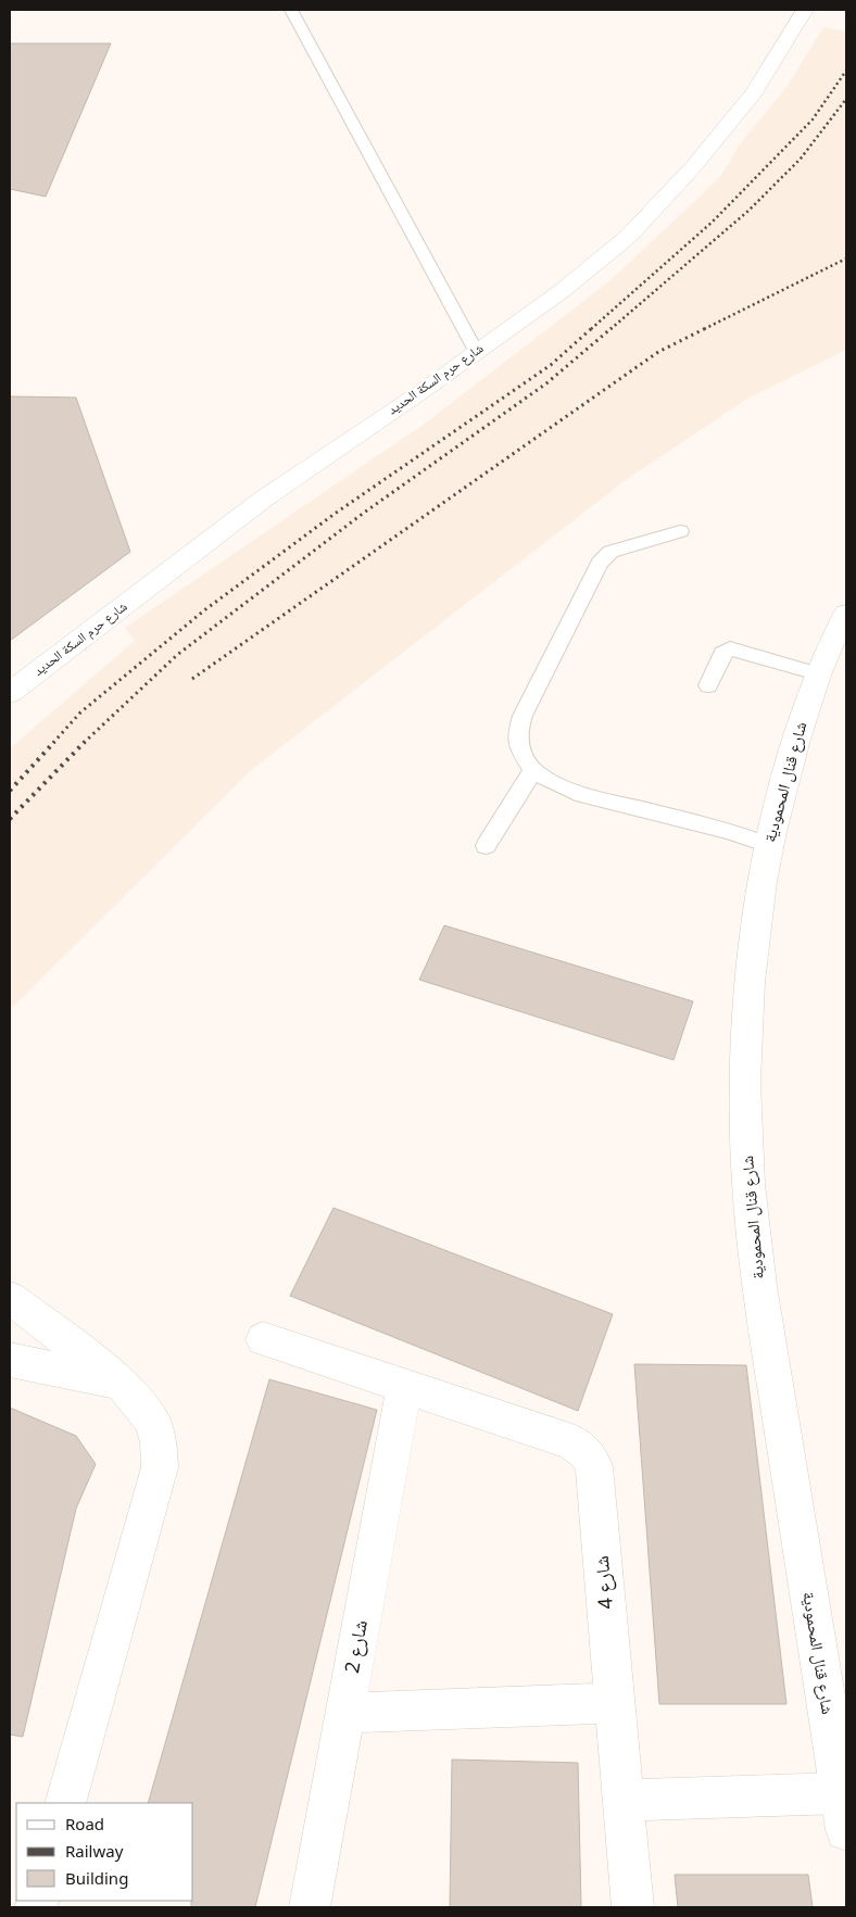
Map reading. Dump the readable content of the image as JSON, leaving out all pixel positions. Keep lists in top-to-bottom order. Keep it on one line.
{"streets":{"street":["شارع حرم السكة الحديد","شارع قنال المحمودية","شارع 4","شارع 2"]},"crossings":[["شارع 4","شارع 2"]],"legend":["Road","Railway","Building"]}
